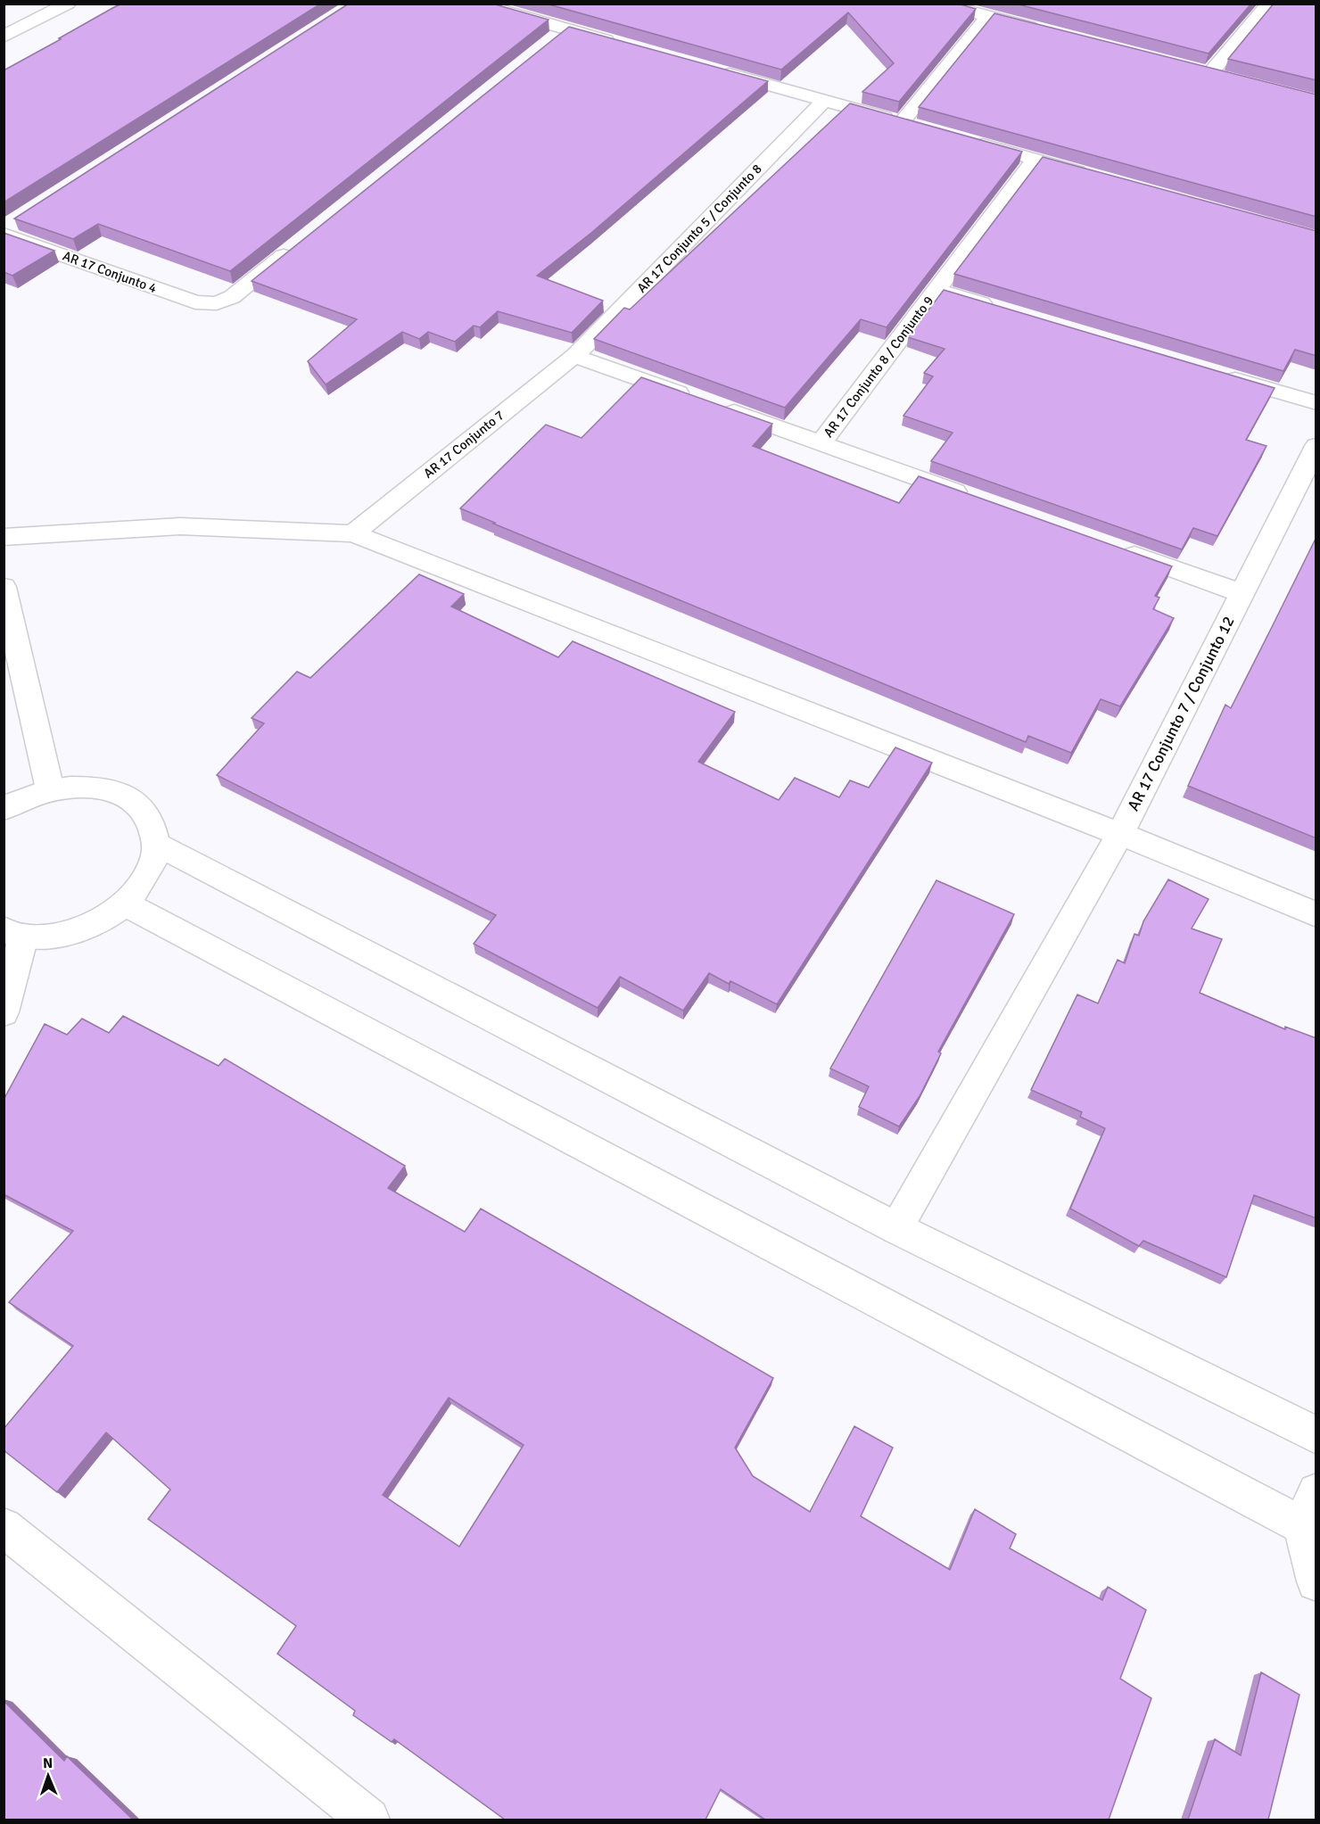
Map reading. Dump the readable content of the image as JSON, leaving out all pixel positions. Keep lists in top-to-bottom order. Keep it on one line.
{"streets":{"street":["AR 17 Conjunto 5 / Conjunto 8","AR 17 Conjunto 4","AR 17 Conjunto 8 / Conjunto 9","AR 17 Conjunto 7","AR 17 Conjunto 7 / Conjunto 12"]},"crossings":[["AR 17 Conjunto 5 / Conjunto 8","AR 17 Conjunto 7"]],"north":"top"}
